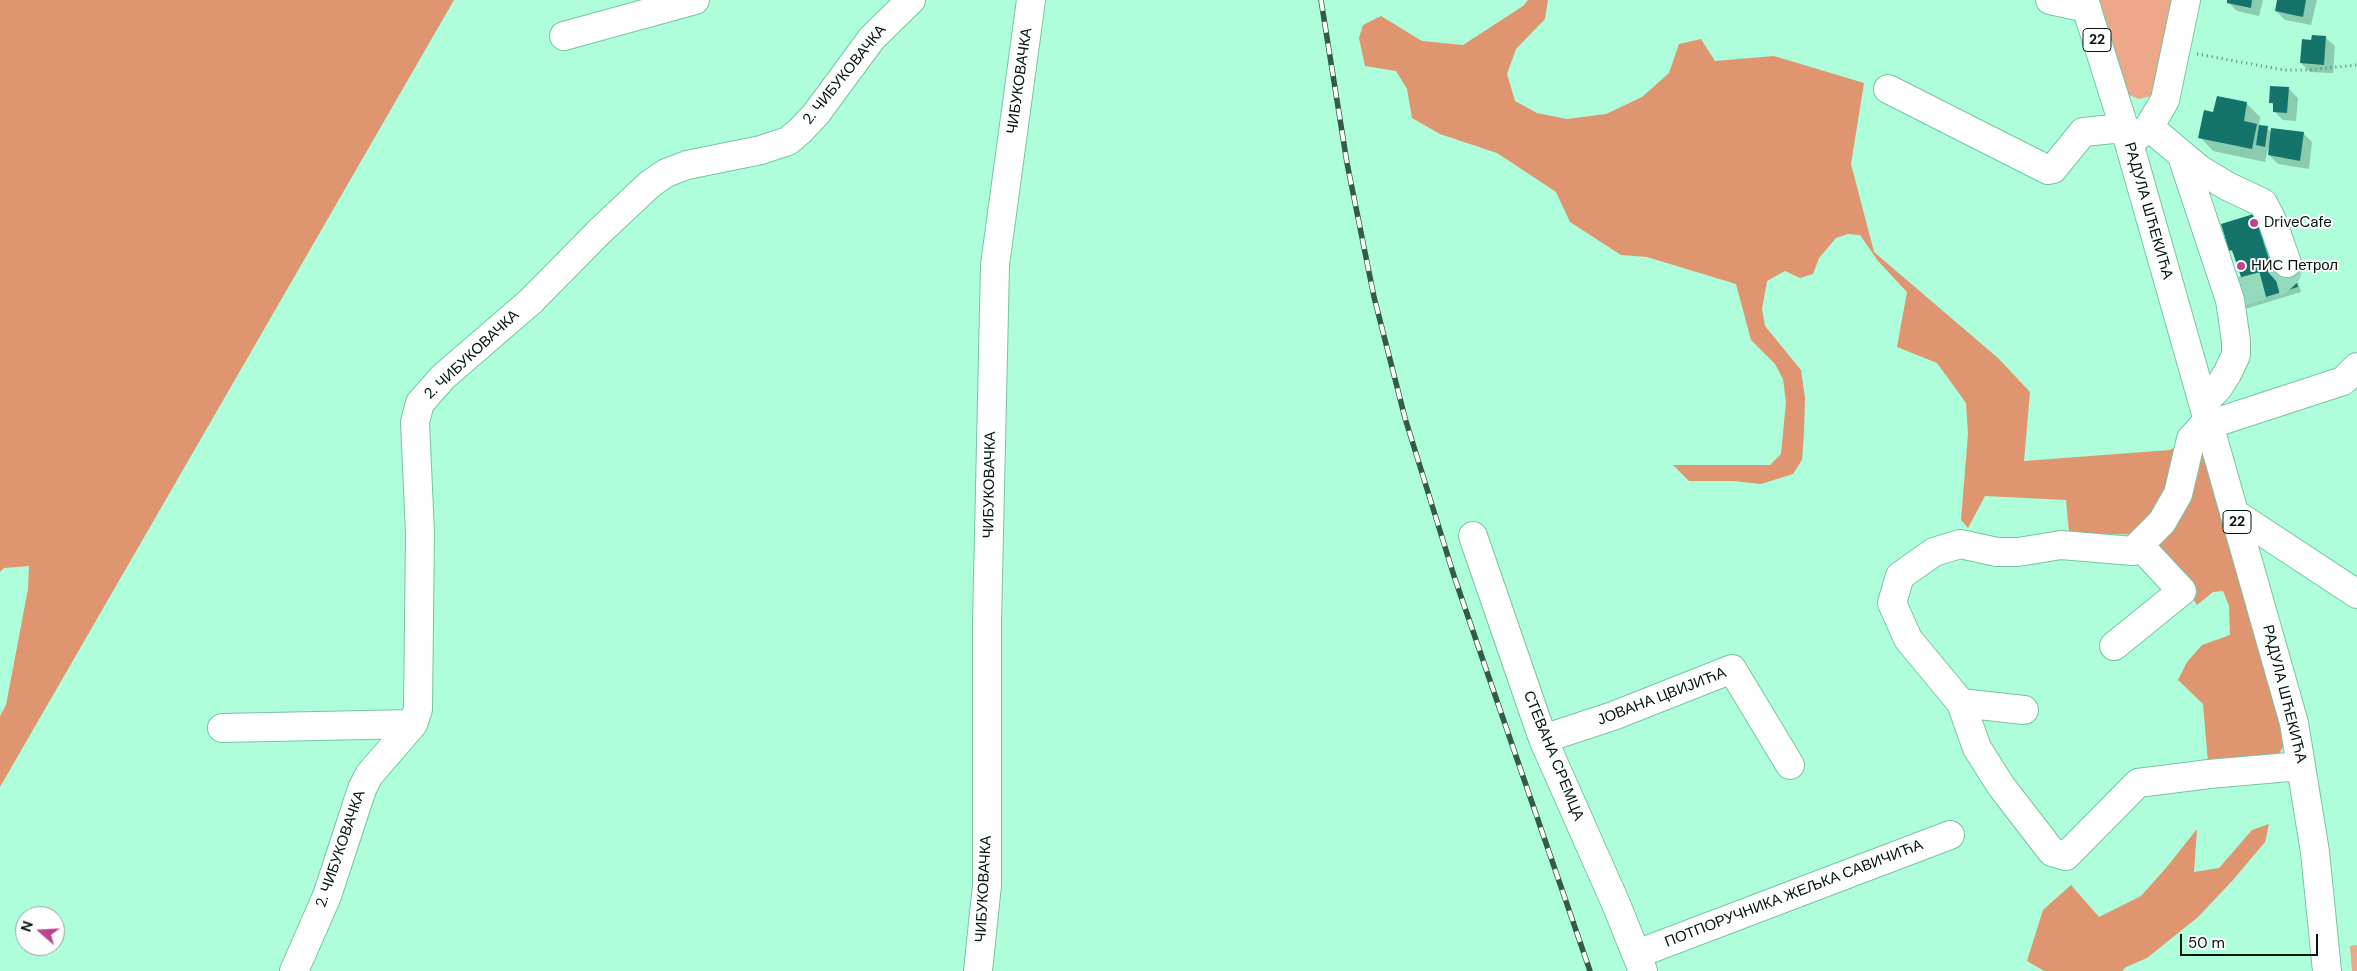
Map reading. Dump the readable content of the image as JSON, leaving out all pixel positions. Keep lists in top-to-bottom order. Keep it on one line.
{"streets":{"street":["22","2. ЧИБУКОВАЧКА","ЧИБУКОВАЧКА","РАДУЛА ШЋЕКИЋА","ЈОВАНА ЦВИЈИЋА","СТЕВАНА СРЕМЦА","ПОТПОРУЧНИКА ЖЕЉКА САВИЧИЋА"]},"crossings":[["ЈОВАНА ЦВИЈИЋА","СТЕВАНА СРЕМЦА"],["СТЕВАНА СРЕМЦА","ПОТПОРУЧНИКА ЖЕЉКА САВИЧИЋА"]],"places":["DriveCafe","НИС Петрол"],"scale_bar":"50 m","north":"left"}
